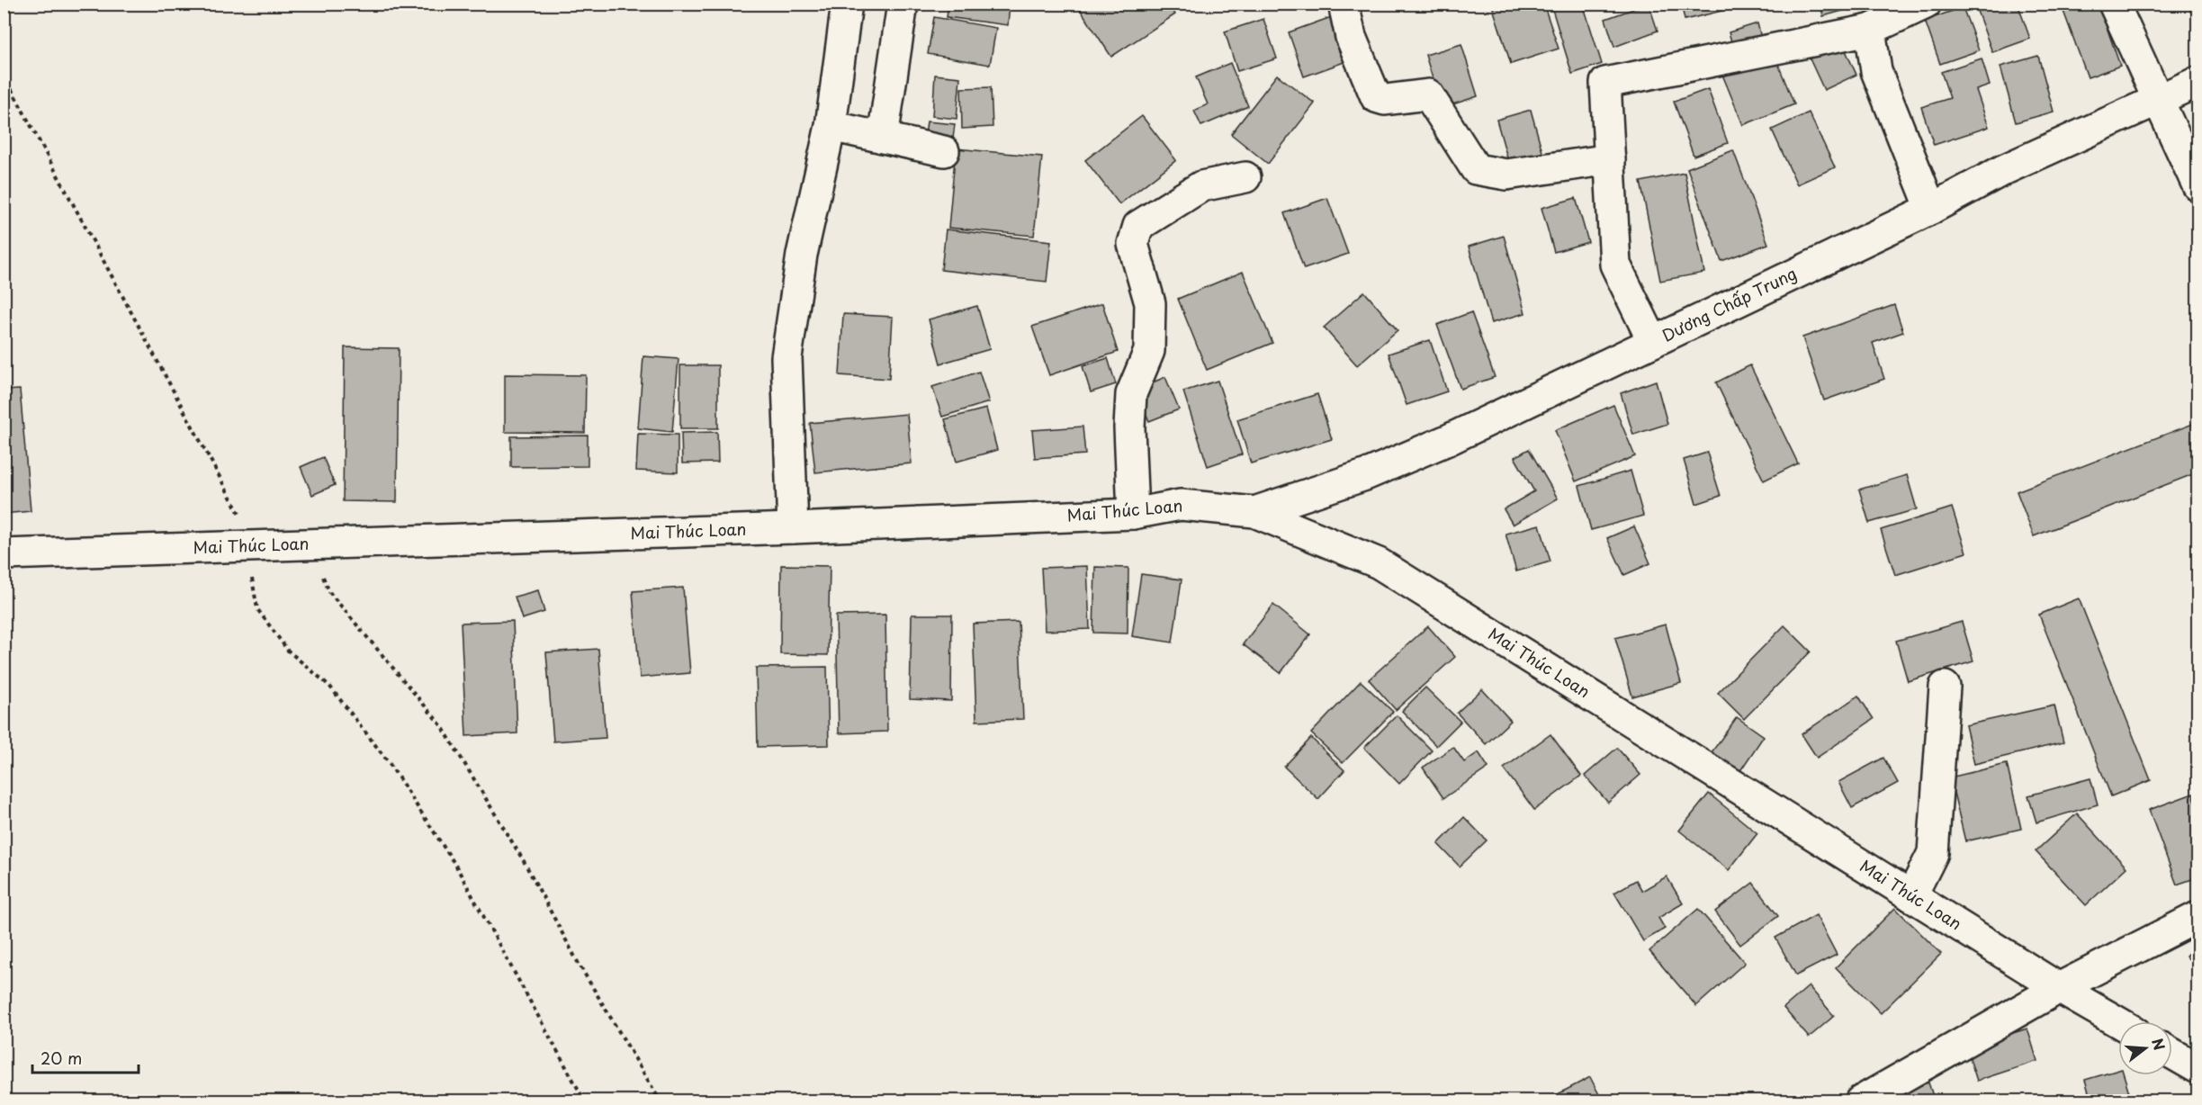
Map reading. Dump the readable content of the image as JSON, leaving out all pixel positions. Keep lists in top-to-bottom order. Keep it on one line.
{"streets":{"street":["Dương Chấp Trung","Mai Thúc Loan"]},"crossings":[["Dương Chấp Trung","Mai Thúc Loan"]],"scale_bar":"20 m","north":"right"}
